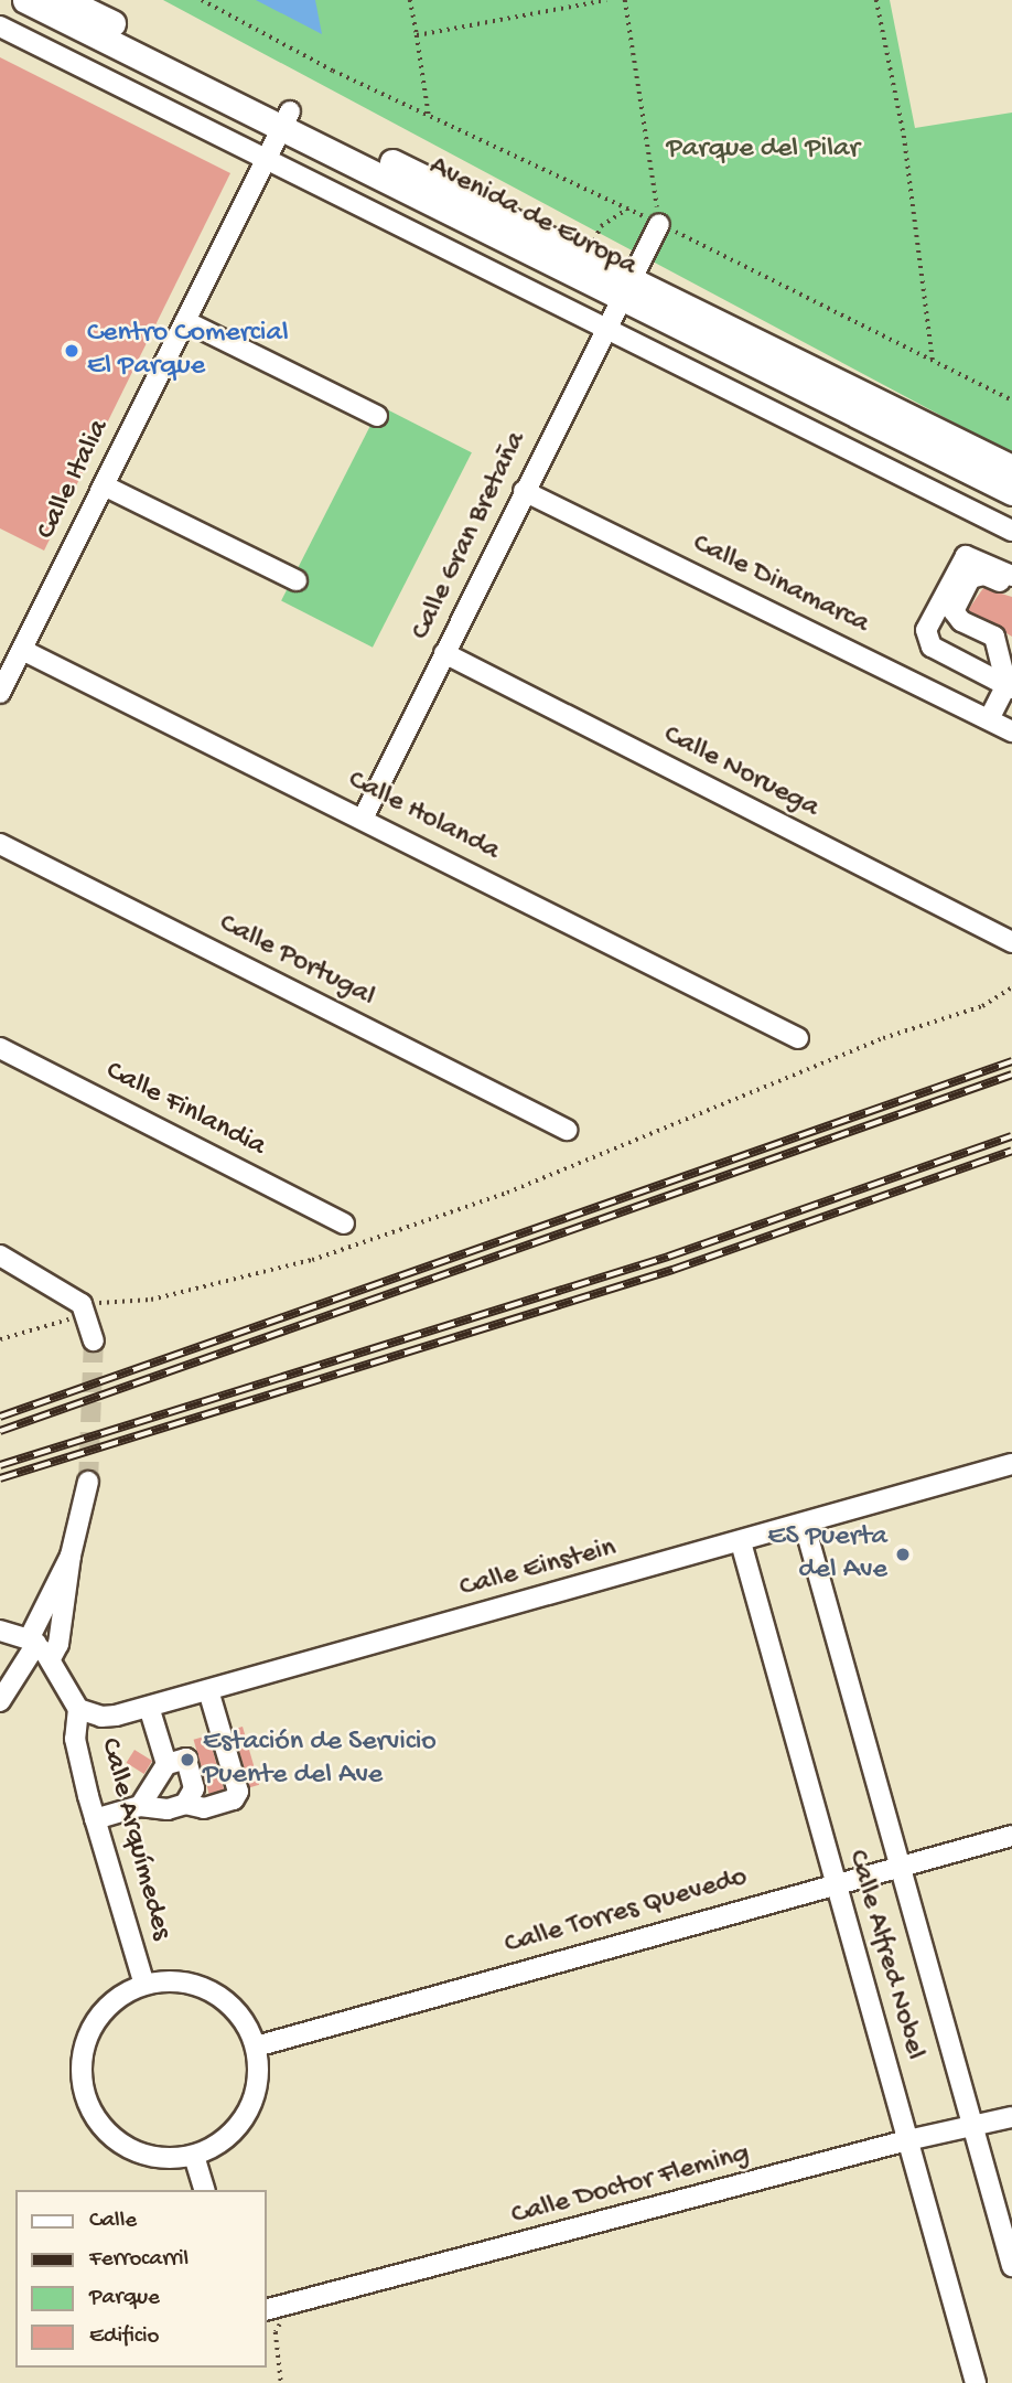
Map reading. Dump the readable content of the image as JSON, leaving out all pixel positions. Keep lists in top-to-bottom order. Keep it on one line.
{"streets":{"main road":["Avenida de Europa"],"street":["Calle Italia","Calle Gran Bretaña","Calle Dinamarca","Calle Noruega","Calle Holanda","Calle Portugal","Calle Finlandia","Calle Einstein","Calle Arquímedes","Calle Torres Quevedo","Calle Alfred Nobel","Calle Doctor Fleming"]},"crossings":[["Avenida de Europa","Calle Italia"],["Avenida de Europa","Calle Gran Bretaña"],["Calle Italia","Calle Holanda"],["Calle Gran Bretaña","Calle Dinamarca"],["Calle Gran Bretaña","Calle Noruega"],["Calle Gran Bretaña","Calle Holanda"],["Calle Einstein","Calle Arquímedes"],["Calle Einstein","Calle Alfred Nobel"],["Calle Arquímedes","Calle Torres Quevedo"],["Calle Torres Quevedo","Calle Alfred Nobel"],["Calle Alfred Nobel","Calle Doctor Fleming"]],"parks":["Parque del Pilar"],"places":["Centro Comercial El Parque","ES Puerta del Ave","Estación de Servicio Puente del Ave"],"legend":["Calle","Ferrocarril","Parque","Edificio"]}
